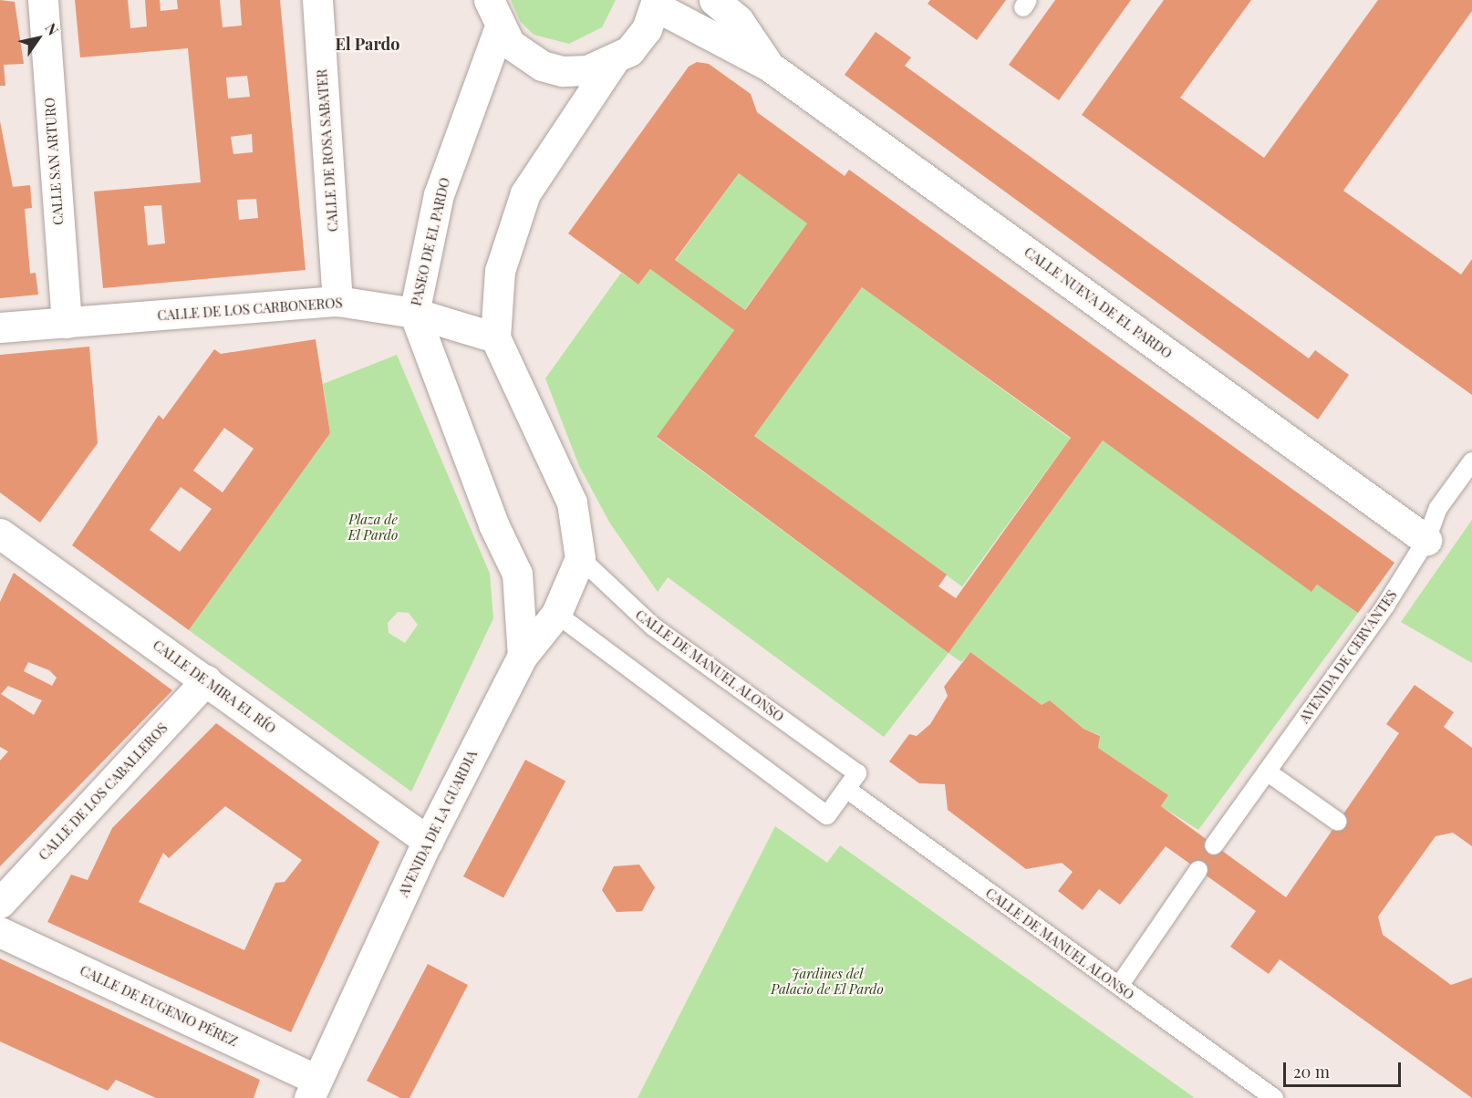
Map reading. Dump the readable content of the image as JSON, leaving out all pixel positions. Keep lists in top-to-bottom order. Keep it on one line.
{"streets":{"street":["CALLE DE ROSA SABATER","CALLE SAN ARTURO","PASEO DE EL PARDO","CALLE NUEVA DE EL PARDO","CALLE DE LOS CARBONEROS","CALLE DE MIRA EL RÍO","CALLE DE LOS CABALLEROS","AVENIDA DE LA GUARDIA","CALLE DE EUGENIO PÉREZ"],"lane":["AVENIDA DE CERVANTES","CALLE DE MANUEL ALONSO"]},"crossings":[["CALLE DE ROSA SABATER","CALLE DE LOS CARBONEROS"],["CALLE SAN ARTURO","CALLE DE LOS CARBONEROS"],["PASEO DE EL PARDO","CALLE DE LOS CARBONEROS"],["PASEO DE EL PARDO","CALLE DE MANUEL ALONSO"],["PASEO DE EL PARDO","AVENIDA DE LA GUARDIA"],["CALLE NUEVA DE EL PARDO","AVENIDA DE CERVANTES"],["CALLE DE MANUEL ALONSO","AVENIDA DE LA GUARDIA"],["CALLE DE MIRA EL RÍO","CALLE DE LOS CABALLEROS"],["CALLE DE MIRA EL RÍO","AVENIDA DE LA GUARDIA"],["AVENIDA DE LA GUARDIA","CALLE DE EUGENIO PÉREZ"]],"districts":["El Pardo"],"parks":["Plaza de El Pardo","Jardines del Palacio de El Pardo"],"scale_bar":"20 m","north":"top right"}
